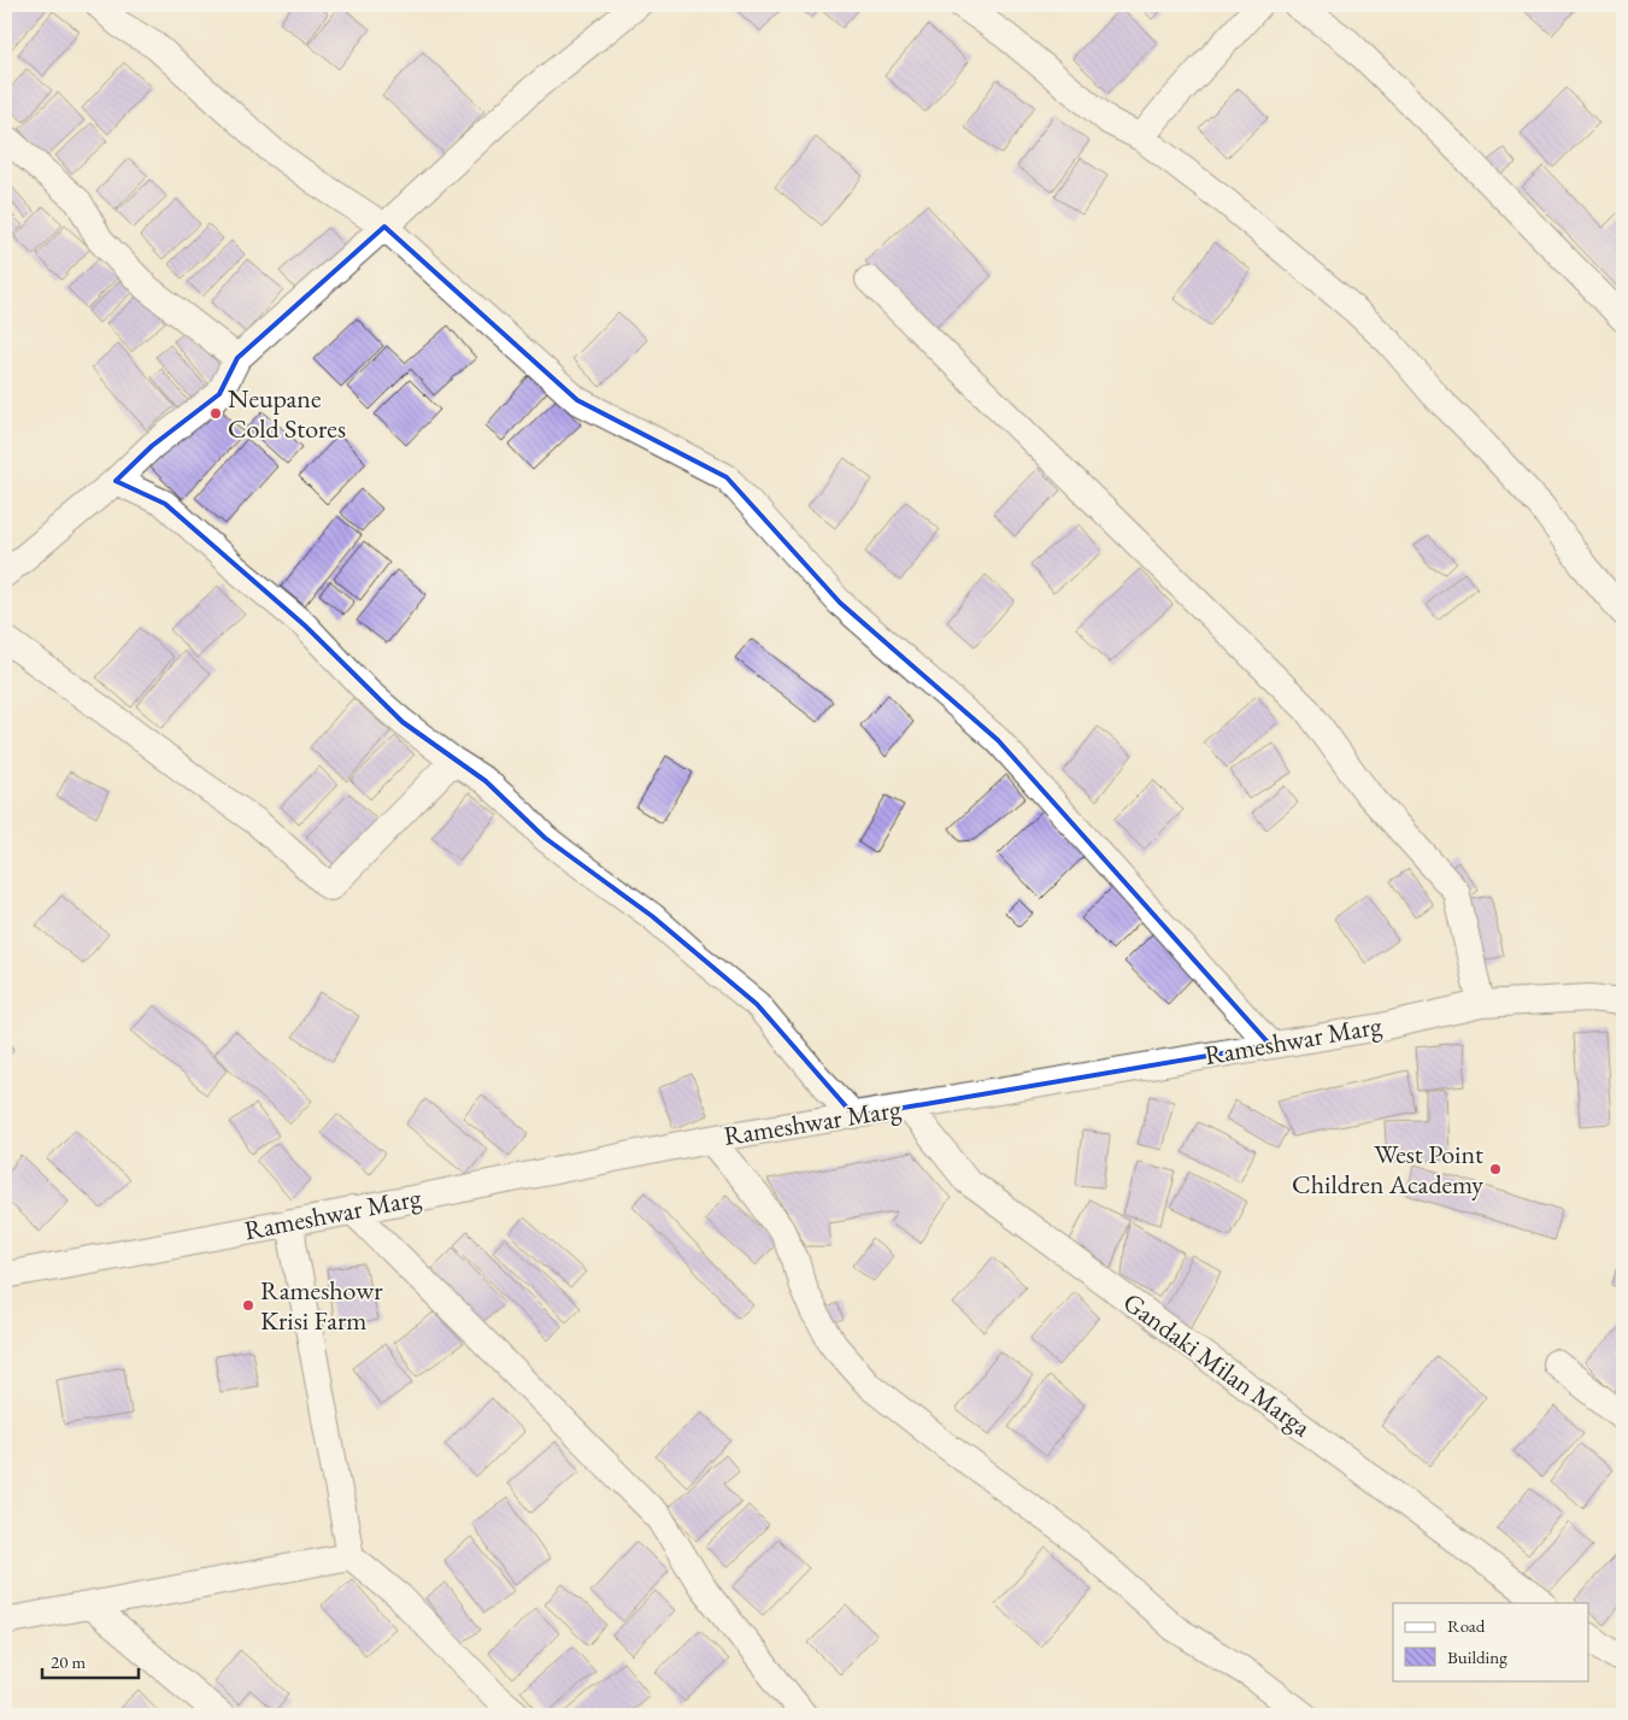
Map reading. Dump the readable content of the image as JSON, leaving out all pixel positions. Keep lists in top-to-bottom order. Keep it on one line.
{"streets":{"street":["Rameshwar Marg","Gandaki Milan Marga"]},"crossings":[["Rameshwar Marg","Gandaki Milan Marga"]],"places":["Neupane Cold Stores","West Point Children Academy","Rameshowr Krisi Farm"],"legend":["Road","Building"],"scale_bar":"20 m"}
